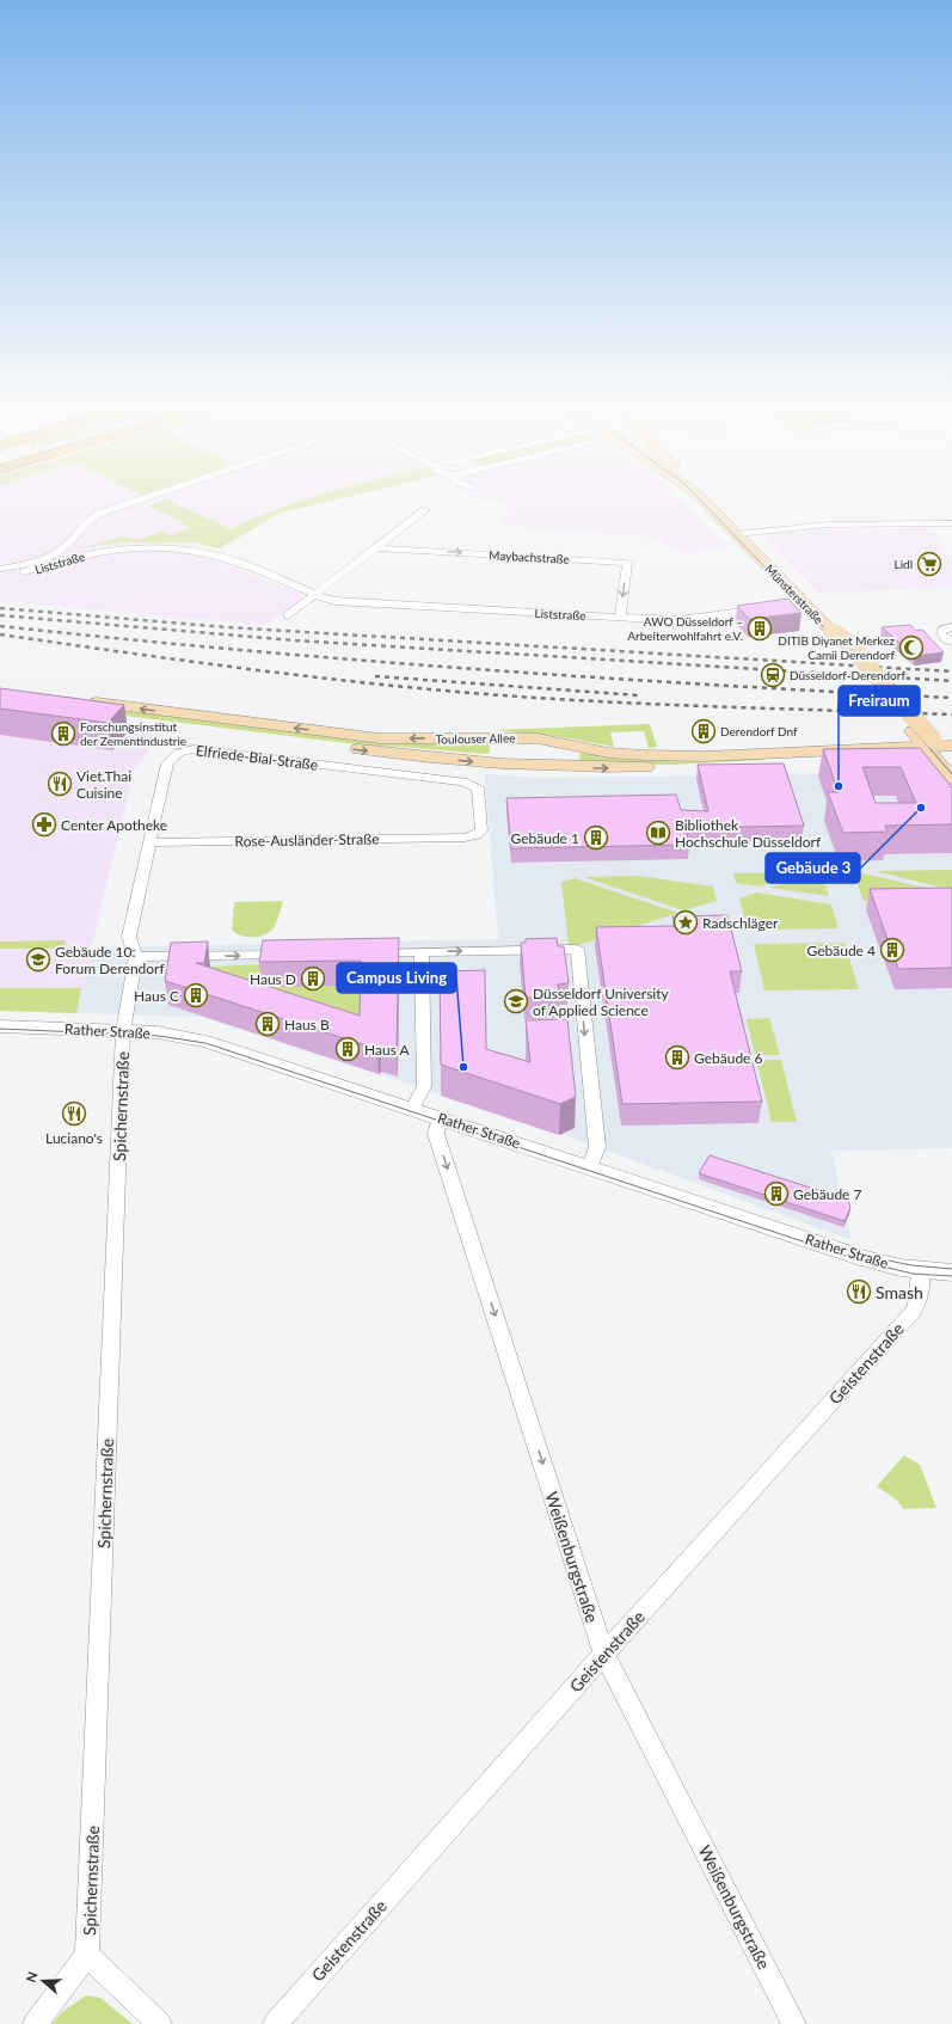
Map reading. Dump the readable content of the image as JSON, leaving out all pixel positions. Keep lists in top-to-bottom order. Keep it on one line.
{"streets":{"main road":["Münsterstraße","Toulouser Allee"],"street":["Maybachstraße","Liststraße","Elfriede-Bial-Straße","Rose-Ausländer-Straße","Rather Straße","Spichernstraße","Geistenstraße","Weißenburgstraße"]},"crossings":[["Maybachstraße","Liststraße"],["Münsterstraße","Toulouser Allee"],["Elfriede-Bial-Straße","Rose-Ausländer-Straße"],["Elfriede-Bial-Straße","Rather Straße"],["Elfriede-Bial-Straße","Spichernstraße"],["Rather Straße","Spichernstraße"],["Rather Straße","Geistenstraße"],["Rather Straße","Weißenburgstraße"],["Geistenstraße","Weißenburgstraße"]],"one_way":["Maybachstraße","Weißenburgstraße"],"places":{"supermarket":["Lidl"],"building":["AWO Düsseldorf – Arbeiterwohlfahrt e.V.","Derendorf Dnf","Forschungsinstitut der Zementindustrie","Gebäude 1","Gebäude 4","Haus D","Haus C","Haus B","Haus A","Gebäude 6","Gebäude 7"],"mosque":["DITIB Diyanet Merkez Camii Derendorf"],"station":["Düsseldorf-Derendorf"],"restaurant":["Viet.Thai Cuisine","Luciano's","Smash"],"other":["Freiraum","Gebäude 3","Campus Living"],"pharmacy":["Center Apotheke"],"library":["Bibliothek Hochschule Düsseldorf"],"place":["Radschläger"],"school or university":["Gebäude 10: Forum Derendorf","Düsseldorf University of Applied Science"]},"north":"left"}
